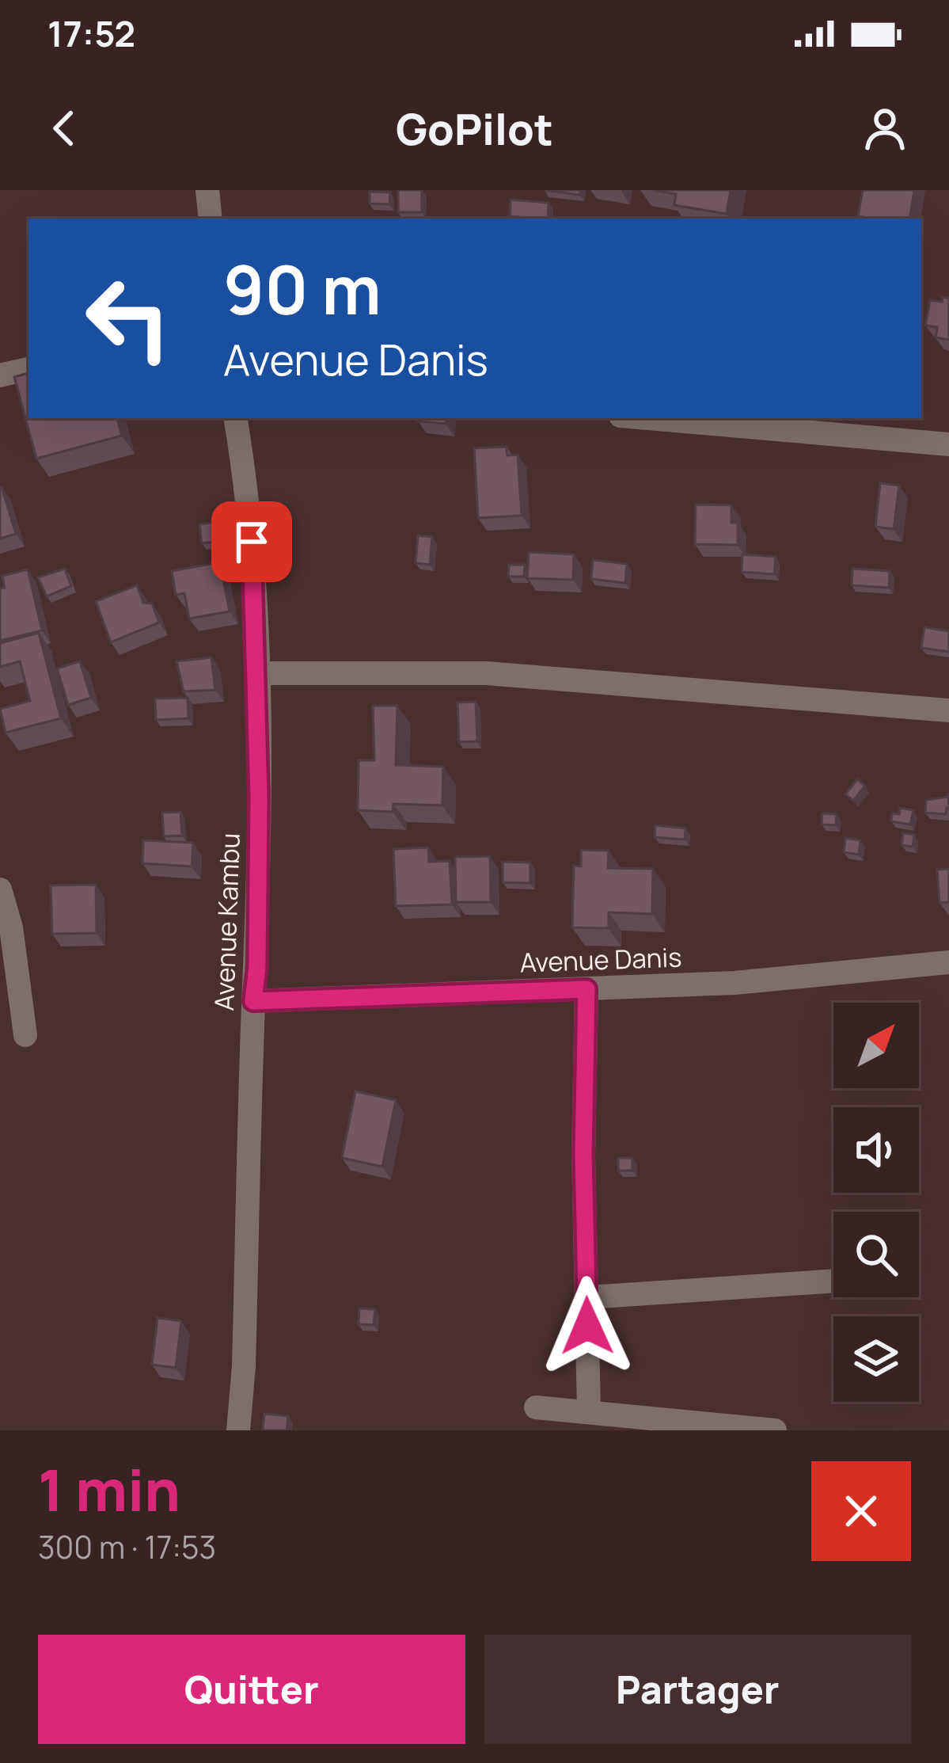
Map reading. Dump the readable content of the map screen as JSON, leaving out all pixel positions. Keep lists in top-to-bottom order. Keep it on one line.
{"streets":{"street":["Avenue Kambu","Avenue Danis"]},"crossings":[["Avenue Kambu","Avenue Danis"]],"north":"top right","page":{"status":"17:52","header":"GoPilot","turn":["90 m","Avenue Danis"],"heading":["1 min","300 m · 17:53"],"buttons":["Quitter","Partager"]}}
